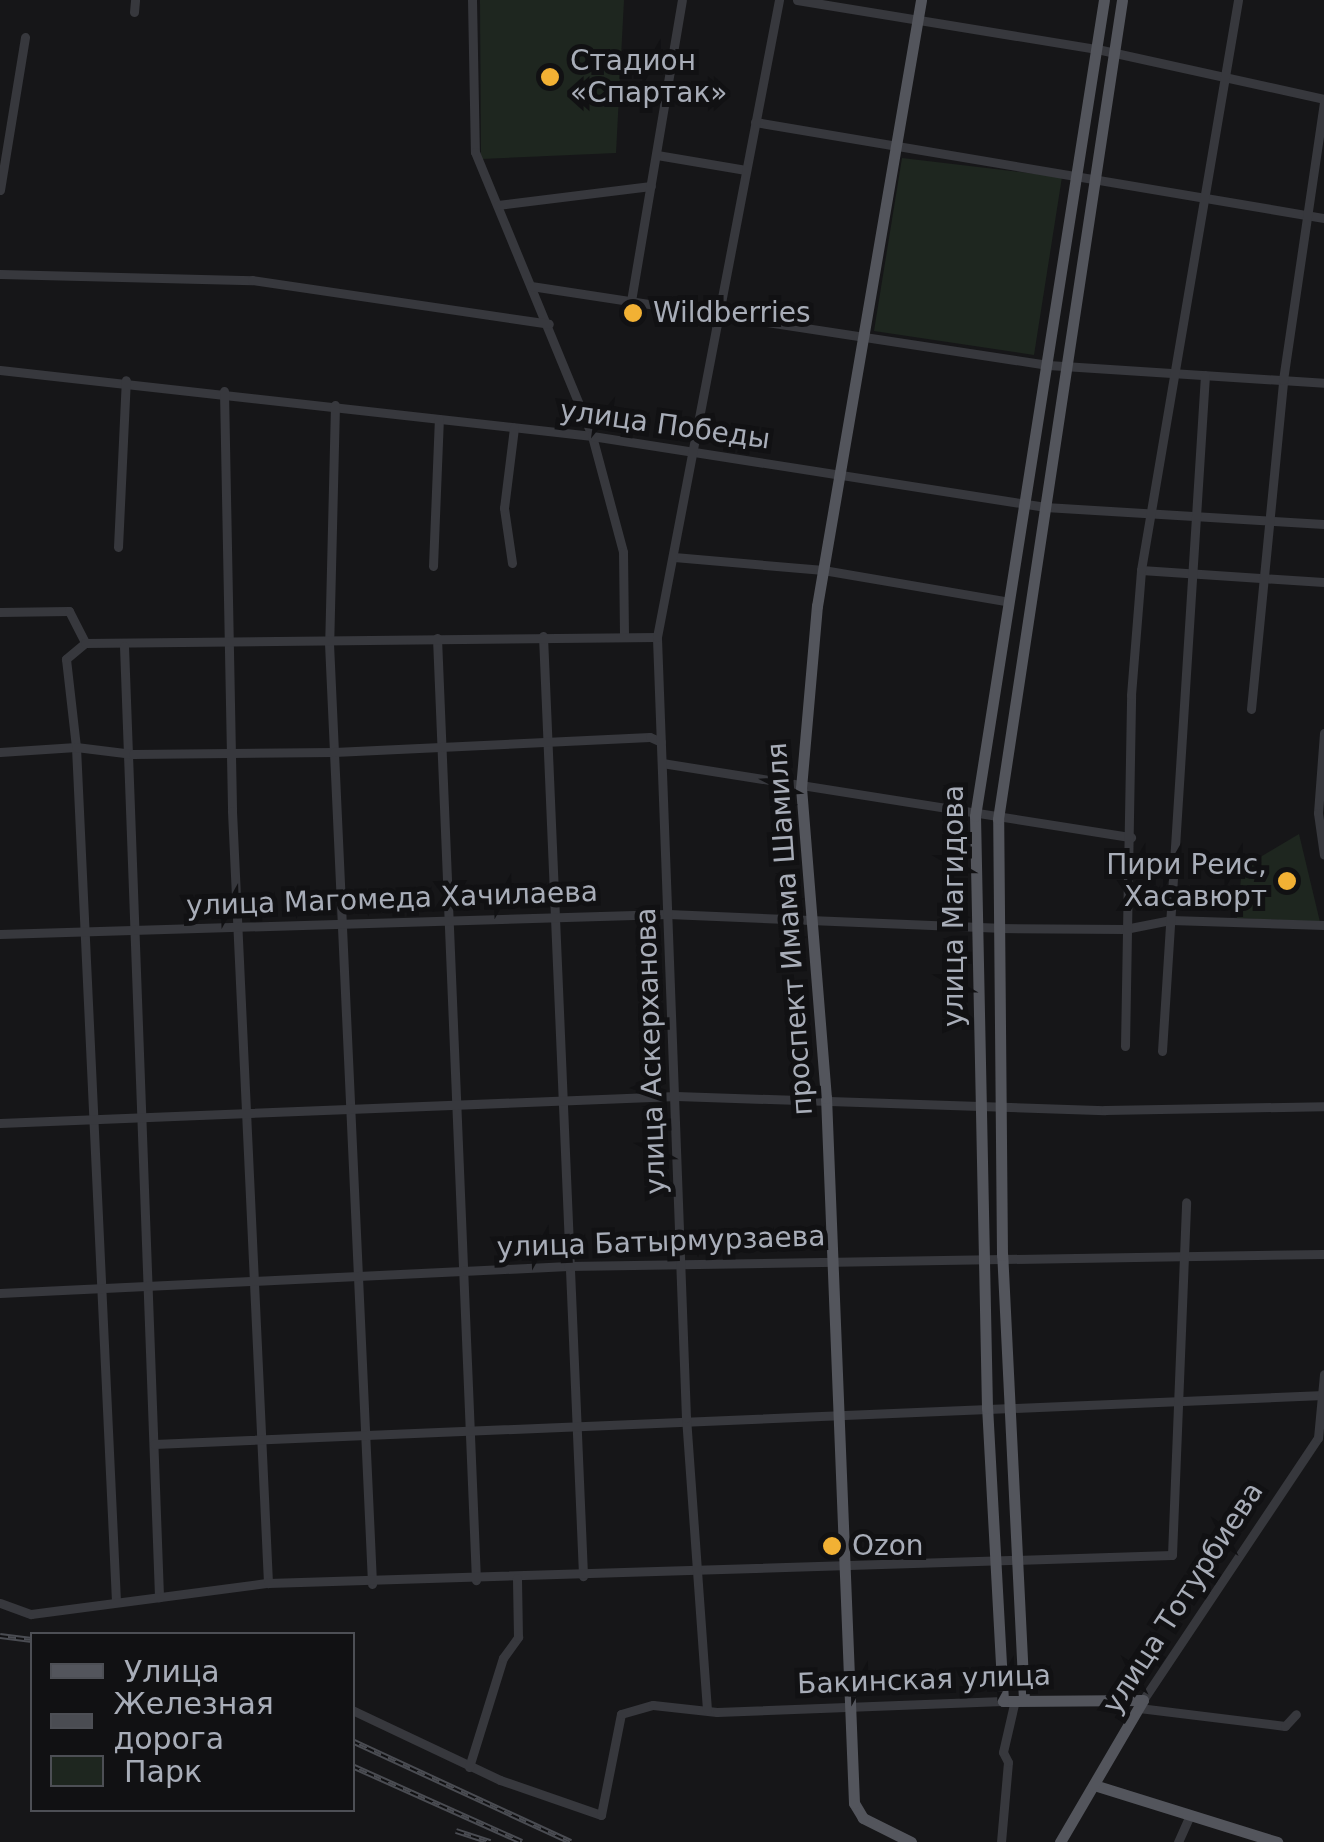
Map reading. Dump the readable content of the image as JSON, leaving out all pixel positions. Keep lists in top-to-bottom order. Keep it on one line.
{"streets":{"main road":["улица Магидова","проспект Имама Шамиля","улица Тотурбиева","Бакинская улица"],"street":["улица Победы","улица Магомеда Хачилаева","улица Аскерханова","улица Батырмурзаева"]},"crossings":[["улица Победы","улица Магидова"],["улица Победы","проспект Имама Шамиля"],["улица Победы","улица Аскерханова"],["улица Магомеда Хачилаева","улица Магидова"],["улица Магомеда Хачилаева","проспект Имама Шамиля"],["улица Магомеда Хачилаева","улица Аскерханова"],["улица Магидова","улица Батырмурзаева"],["улица Магидова","Бакинская улица"],["проспект Имама Шамиля","улица Батырмурзаева"],["проспект Имама Шамиля","Бакинская улица"],["улица Аскерханова","улица Батырмурзаева"],["улица Аскерханова","Бакинская улица"],["улица Тотурбиева","Бакинская улица"]],"places":["Стадион «Спартак»","Wildberries","Пири Реис, Хасавюрт","Ozon"],"legend":["Улица","Железная дорога","Парк"]}
